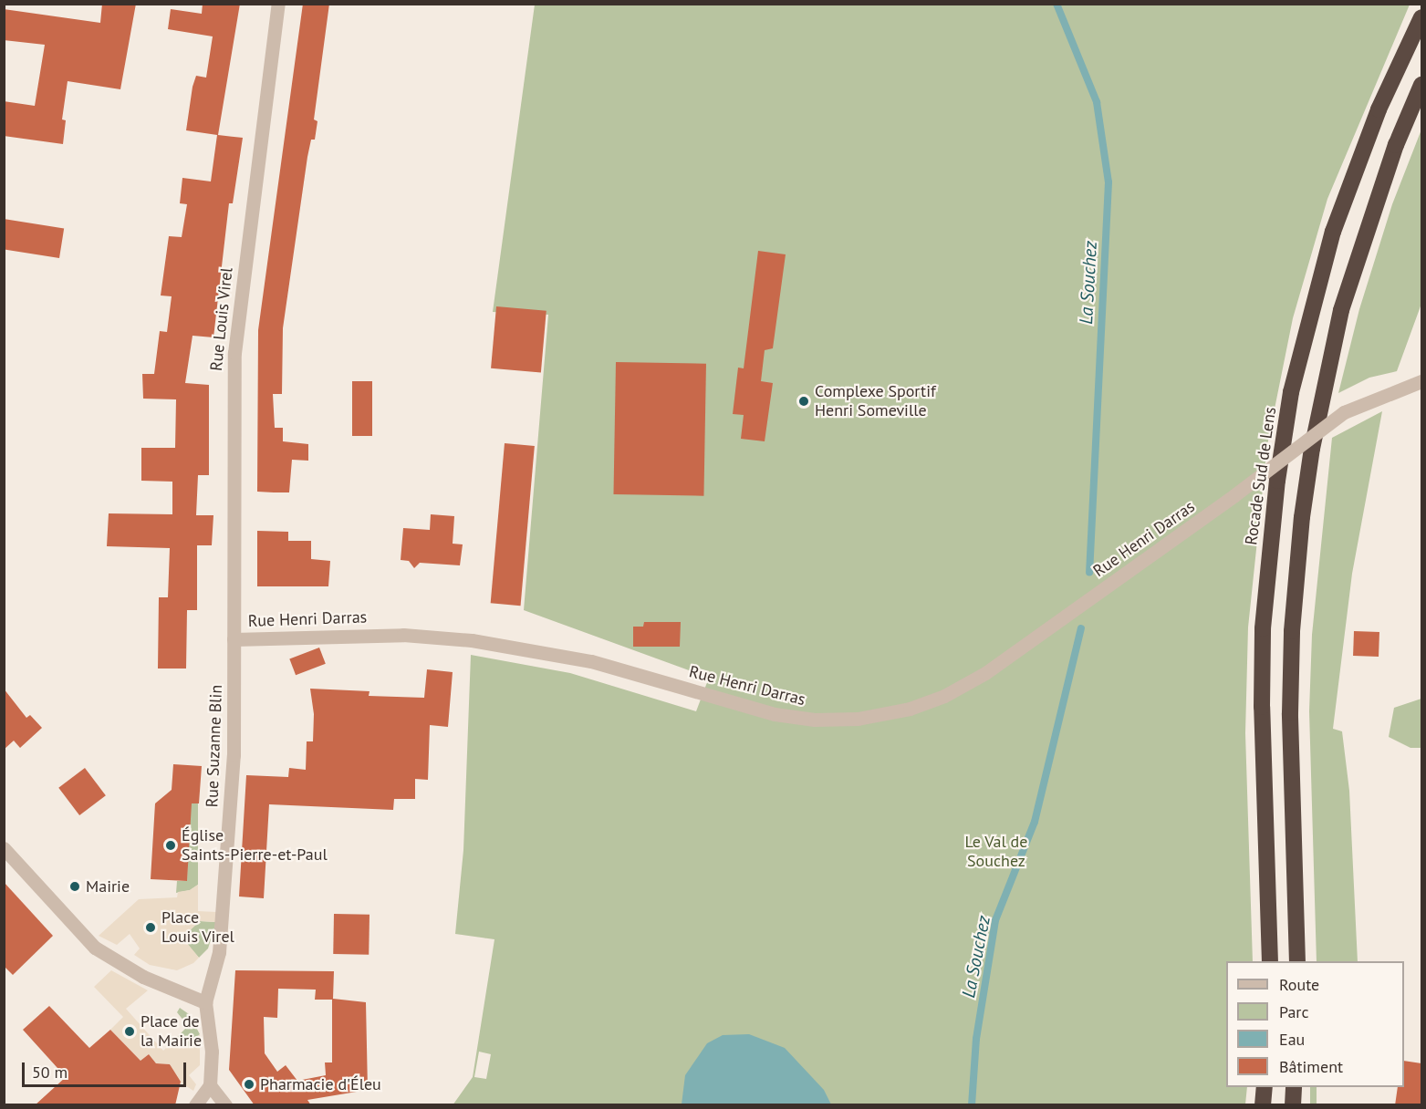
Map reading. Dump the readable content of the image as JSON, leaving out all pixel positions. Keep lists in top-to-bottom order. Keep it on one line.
{"streets":{"highway":["Rocade Sud de Lens"],"street":["Rue Louis Virel","Rue Henri Darras","Rue Suzanne Blin"]},"crossings":[["Rue Louis Virel","Rue Henri Darras"],["Rue Louis Virel","Rue Suzanne Blin"],["Rue Henri Darras","Rue Suzanne Blin"]],"water":["La Souchez"],"parks":["Le Val de Souchez"],"places":["Complexe Sportif Henri Someville","Église Saints-Pierre-et-Paul","Mairie","Place Louis Virel","Place de la Mairie","Pharmacie d'Éleu"],"legend":["Route","Parc","Eau","Bâtiment"],"scale_bar":"50 m"}
